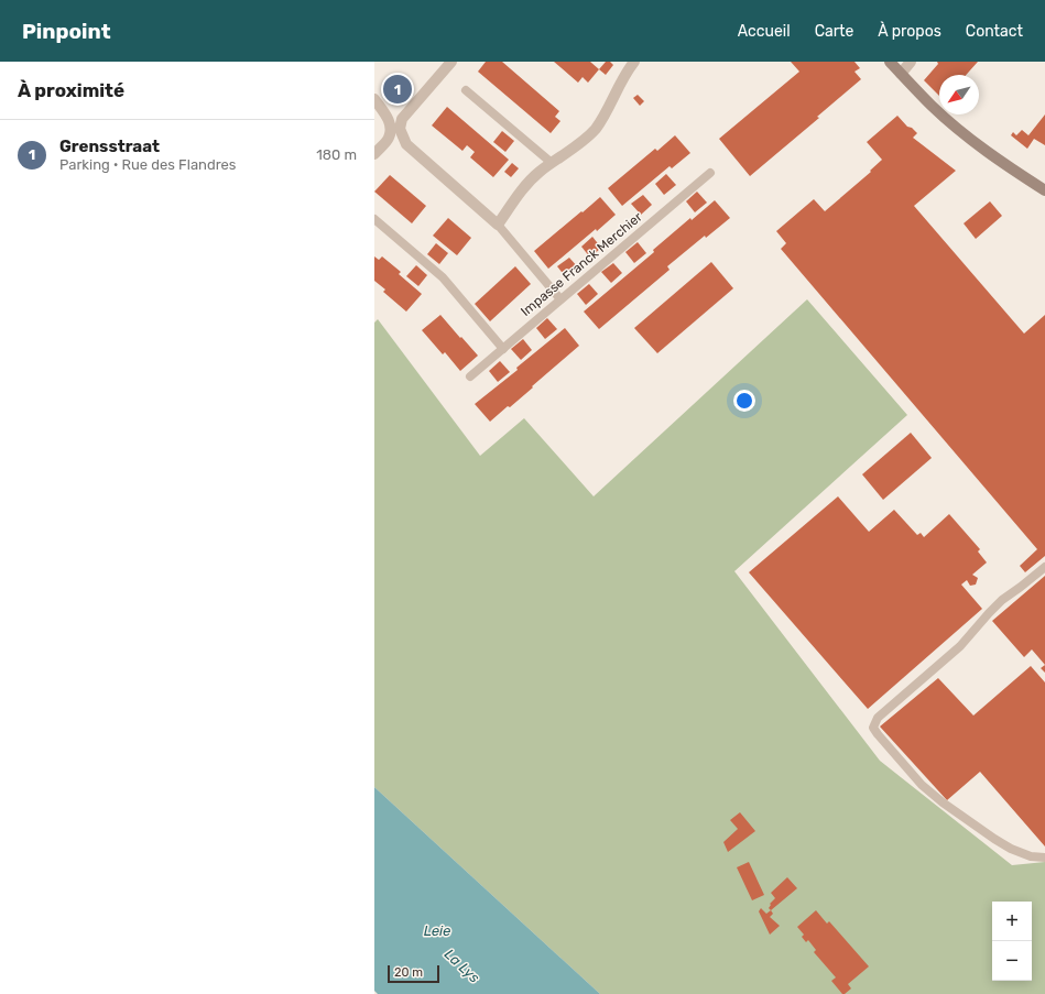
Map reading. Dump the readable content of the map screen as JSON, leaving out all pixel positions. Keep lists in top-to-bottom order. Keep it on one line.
{"streets":{"lane":["Impasse Franck Merchier"]},"water":["Leie","La Lys"],"scale_bar":"20 m","north":"bottom left","page":{"header":"Pinpoint","nav":["Accueil","Carte","À propos","Contact"],"heading":"À proximité","pins":"1","list":[{"mark":"1","name":"Grensstraat","note":"Parking · Rue des Flandres","value":"180 m"}],"map_buttons":["+","−"],"scale":"20 m"}}
